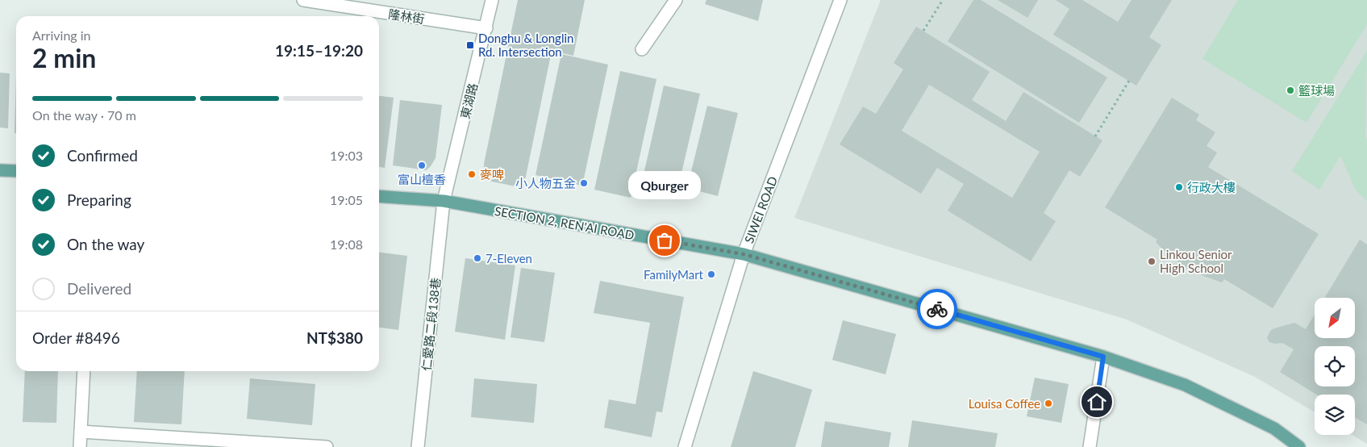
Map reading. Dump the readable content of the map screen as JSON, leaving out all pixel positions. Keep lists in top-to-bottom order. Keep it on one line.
{"streets":{"main road":["SECTION 2, REN'AI ROAD"],"street":["隆林街","東湖路","SIWEI ROAD","仁愛路二段138巷"]},"crossings":[["隆林街","東湖路"],["東湖路","SECTION 2, REN'AI ROAD"],["東湖路","仁愛路二段138巷"],["SIWEI ROAD","SECTION 2, REN'AI ROAD"],["SECTION 2, REN'AI ROAD","仁愛路二段138巷"]],"places":{"transit":["Donghu & Longlin Rd. Intersection"],"other":["籃球場","富山檀香","麥啤","小人物五金","行政大樓","Qburger","7-Eleven","Linkou Senior High School","FamilyMart","Louisa Coffee"]},"north":"bottom left","page":{"heading":["2 min","Arriving in","19:15–19:20"],"panel":["Order #8496","NT$380"],"bar":"On the way · 70 m","list":[["Confirmed","19:03"],["Preparing","19:05"],["On the way","19:08"],"Delivered"],"bubble":"Qburger"}}
